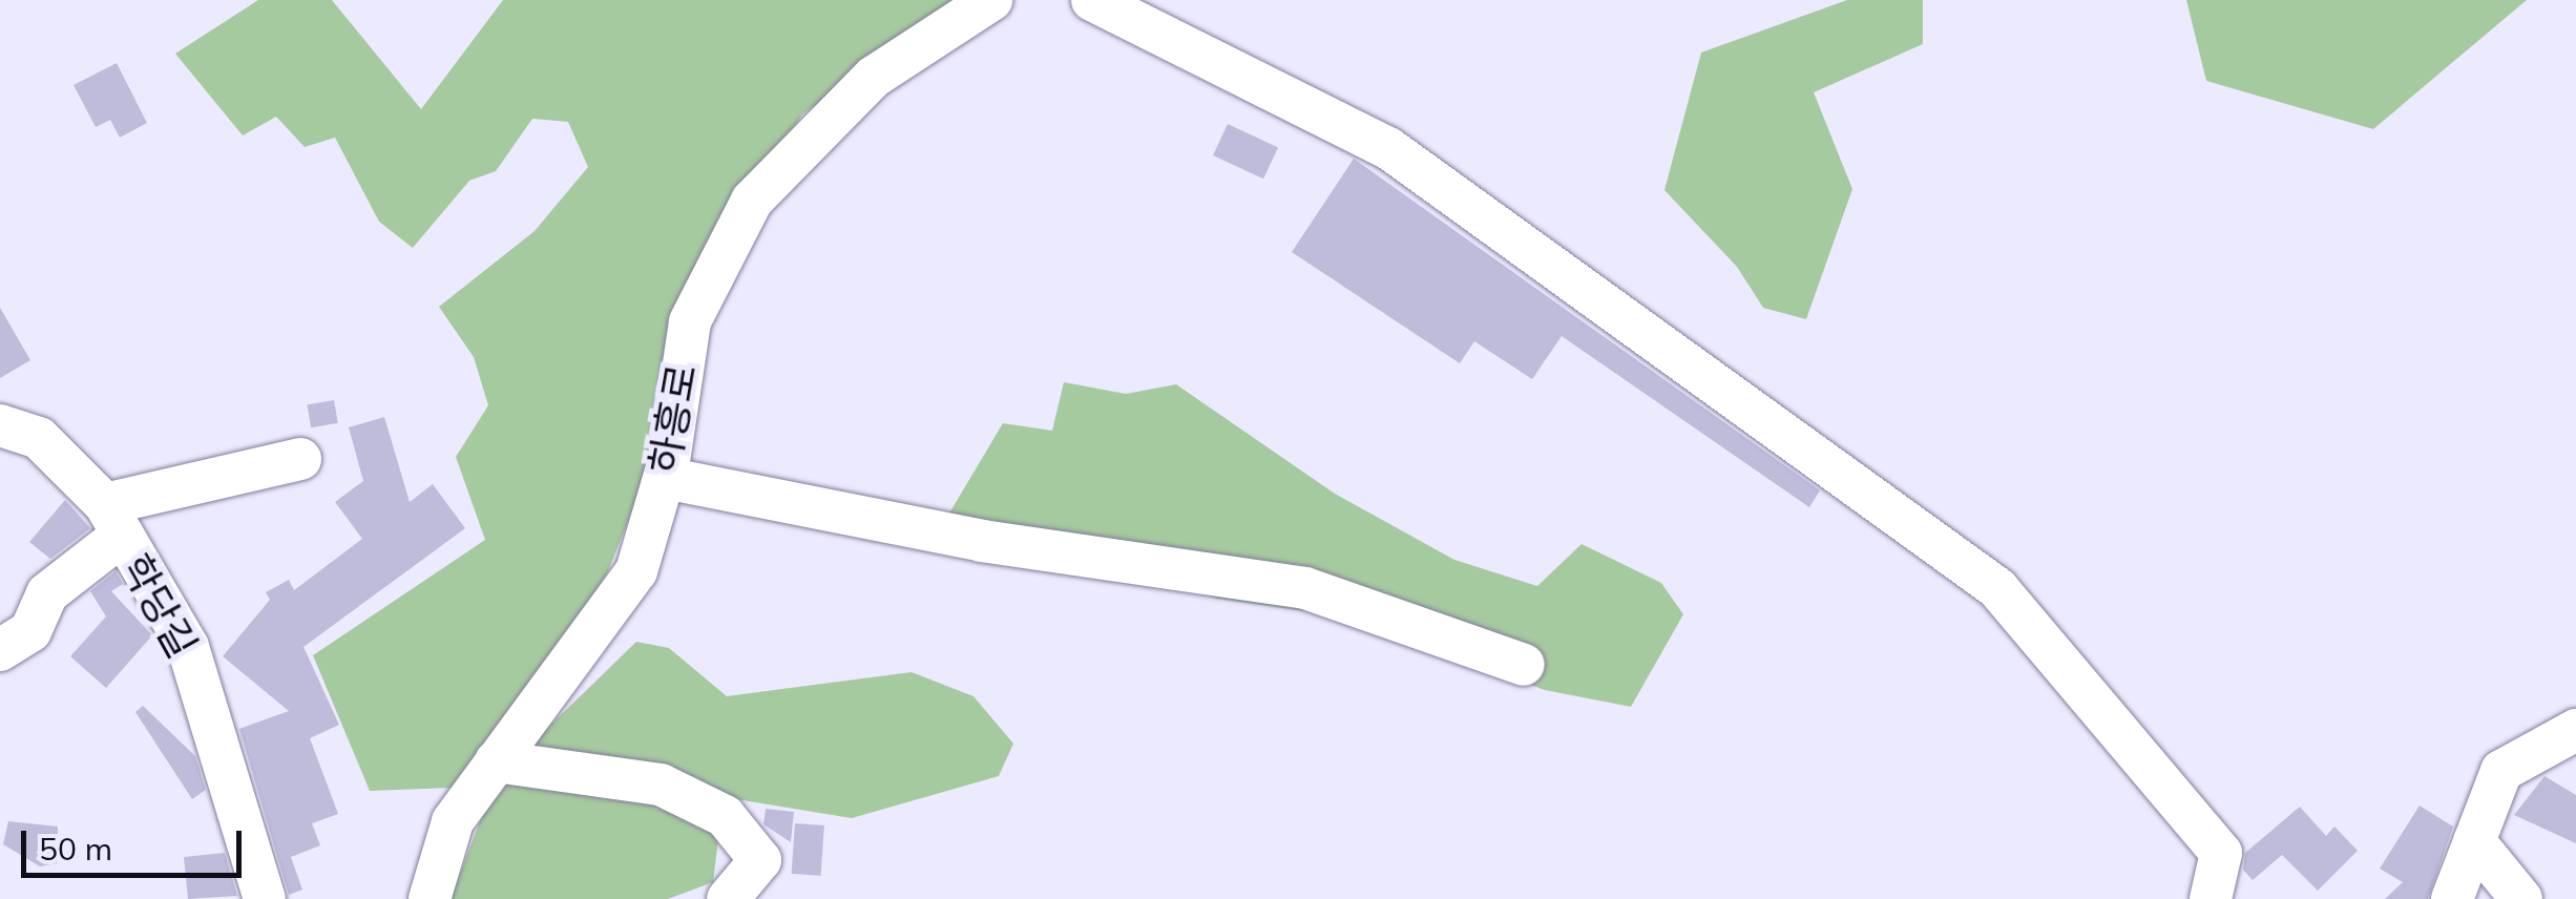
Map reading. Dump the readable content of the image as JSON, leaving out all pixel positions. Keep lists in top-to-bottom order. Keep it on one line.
{"streets":{"street":["하흥로","학당길"]},"scale_bar":"50 m"}
